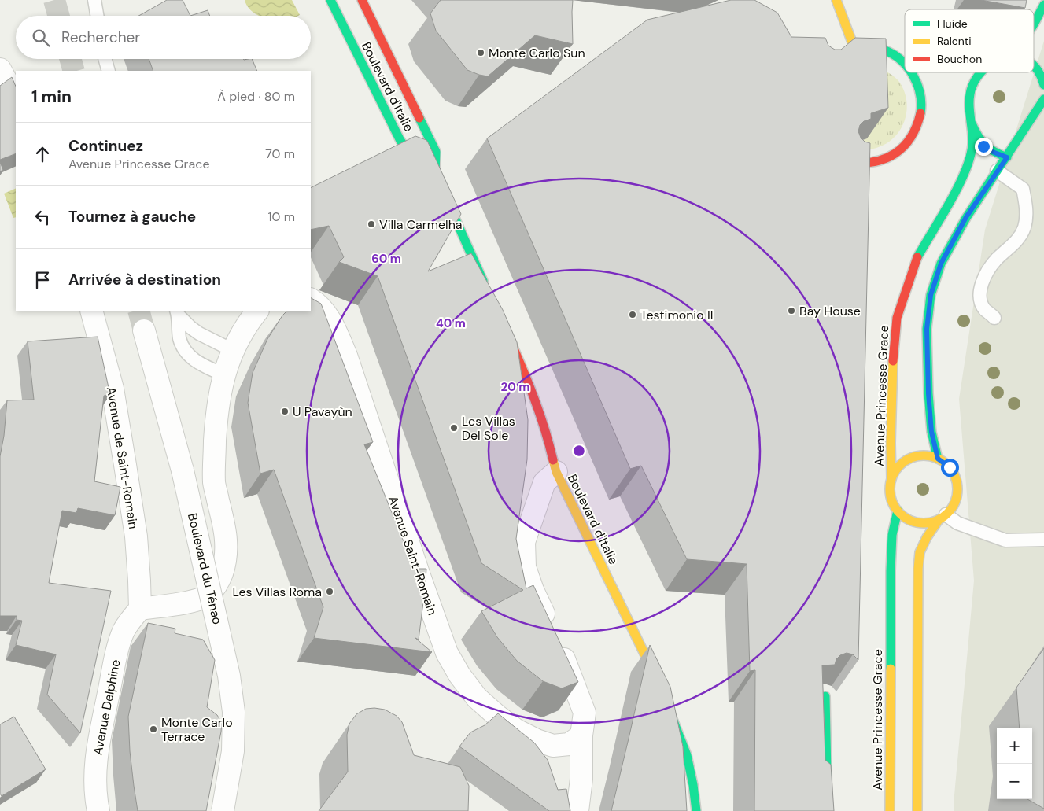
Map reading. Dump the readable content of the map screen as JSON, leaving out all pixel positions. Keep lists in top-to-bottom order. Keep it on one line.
{"streets":{"street":["Boulevard d'Italie","Avenue Princesse Grace","Avenue de Saint-Romain","Avenue Saint-Romain","Boulevard du Ténao","Avenue Delphine"]},"crossings":[["Avenue de Saint-Romain","Avenue Delphine"]],"places":["Monte Carlo Sun","Villa Carmelha","Bay House","Testimonio II","U Pavayùn","Les Villas Del Sole","Les Villas Roma","Monte Carlo Terrace"],"legend":["Fluide","Ralenti","Bouchon"],"page":{"search":"Rechercher","heading":["1 min","À pied · 80 m"],"list":[["Continuez","Avenue Princesse Grace","70 m"],["Tournez à gauche","10 m"],"Arrivée à destination"],"map_buttons":["+","−"]},"rings":["60 m","40 m","20 m"]}
